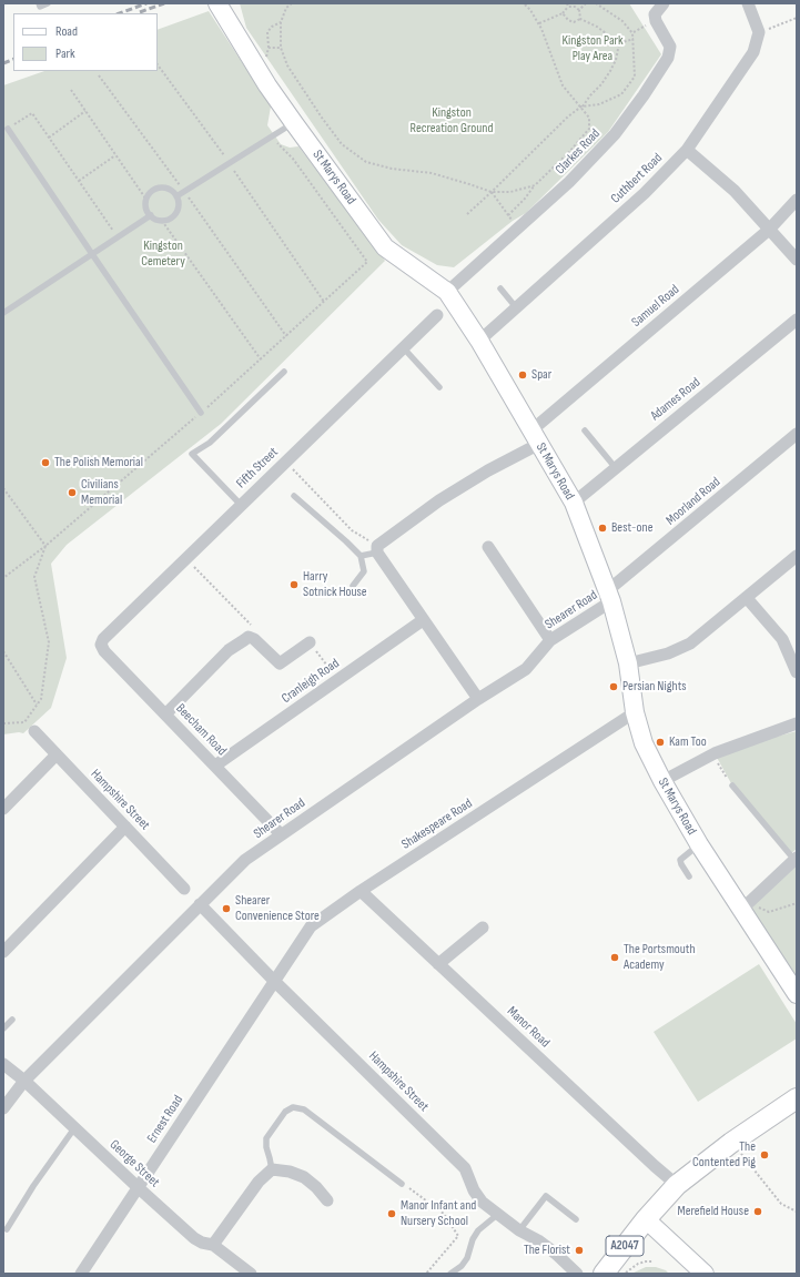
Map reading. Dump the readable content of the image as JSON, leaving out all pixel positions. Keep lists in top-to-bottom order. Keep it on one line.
{"streets":{"main road":["A2047"],"street":["Clarkes Road","St Marys Road","Cuthbert Road","Samuel Road","Adames Road","Fifth Street","Moorland Road","Shearer Road","Cranleigh Road","Beecham Road","Hampshire Street","Shakespeare Road","Manor Road","Ernest Road","George Street"]},"crossings":[["Clarkes Road","St Marys Road"],["St Marys Road","Cuthbert Road"],["St Marys Road","Samuel Road"],["St Marys Road","Adames Road"],["St Marys Road","Moorland Road"],["St Marys Road","Shearer Road"],["St Marys Road","Shakespeare Road"],["Fifth Street","Beecham Road"],["Moorland Road","Shearer Road"],["Shearer Road","Beecham Road"],["Shearer Road","Hampshire Street"],["Shearer Road","George Street"],["Cranleigh Road","Beecham Road"],["Hampshire Street","Shakespeare Road"],["Hampshire Street","Ernest Road"],["Shakespeare Road","Manor Road"],["Shakespeare Road","Ernest Road"],["Manor Road","A2047"],["Ernest Road","George Street"]],"parks":["Kingston Park Play Area","Kingston Recreation Ground","Kingston Cemetery"],"places":["Spar","The Polish Memorial","Civilians Memorial","Best-one","Harry Sotnick House","Persian Nights","Kam Too","Shearer Convenience Store","The Portsmouth Academy","The Contented Pig","Merefield House","Manor Infant and Nursery School","The Florist"],"legend":["Road","Park"]}
